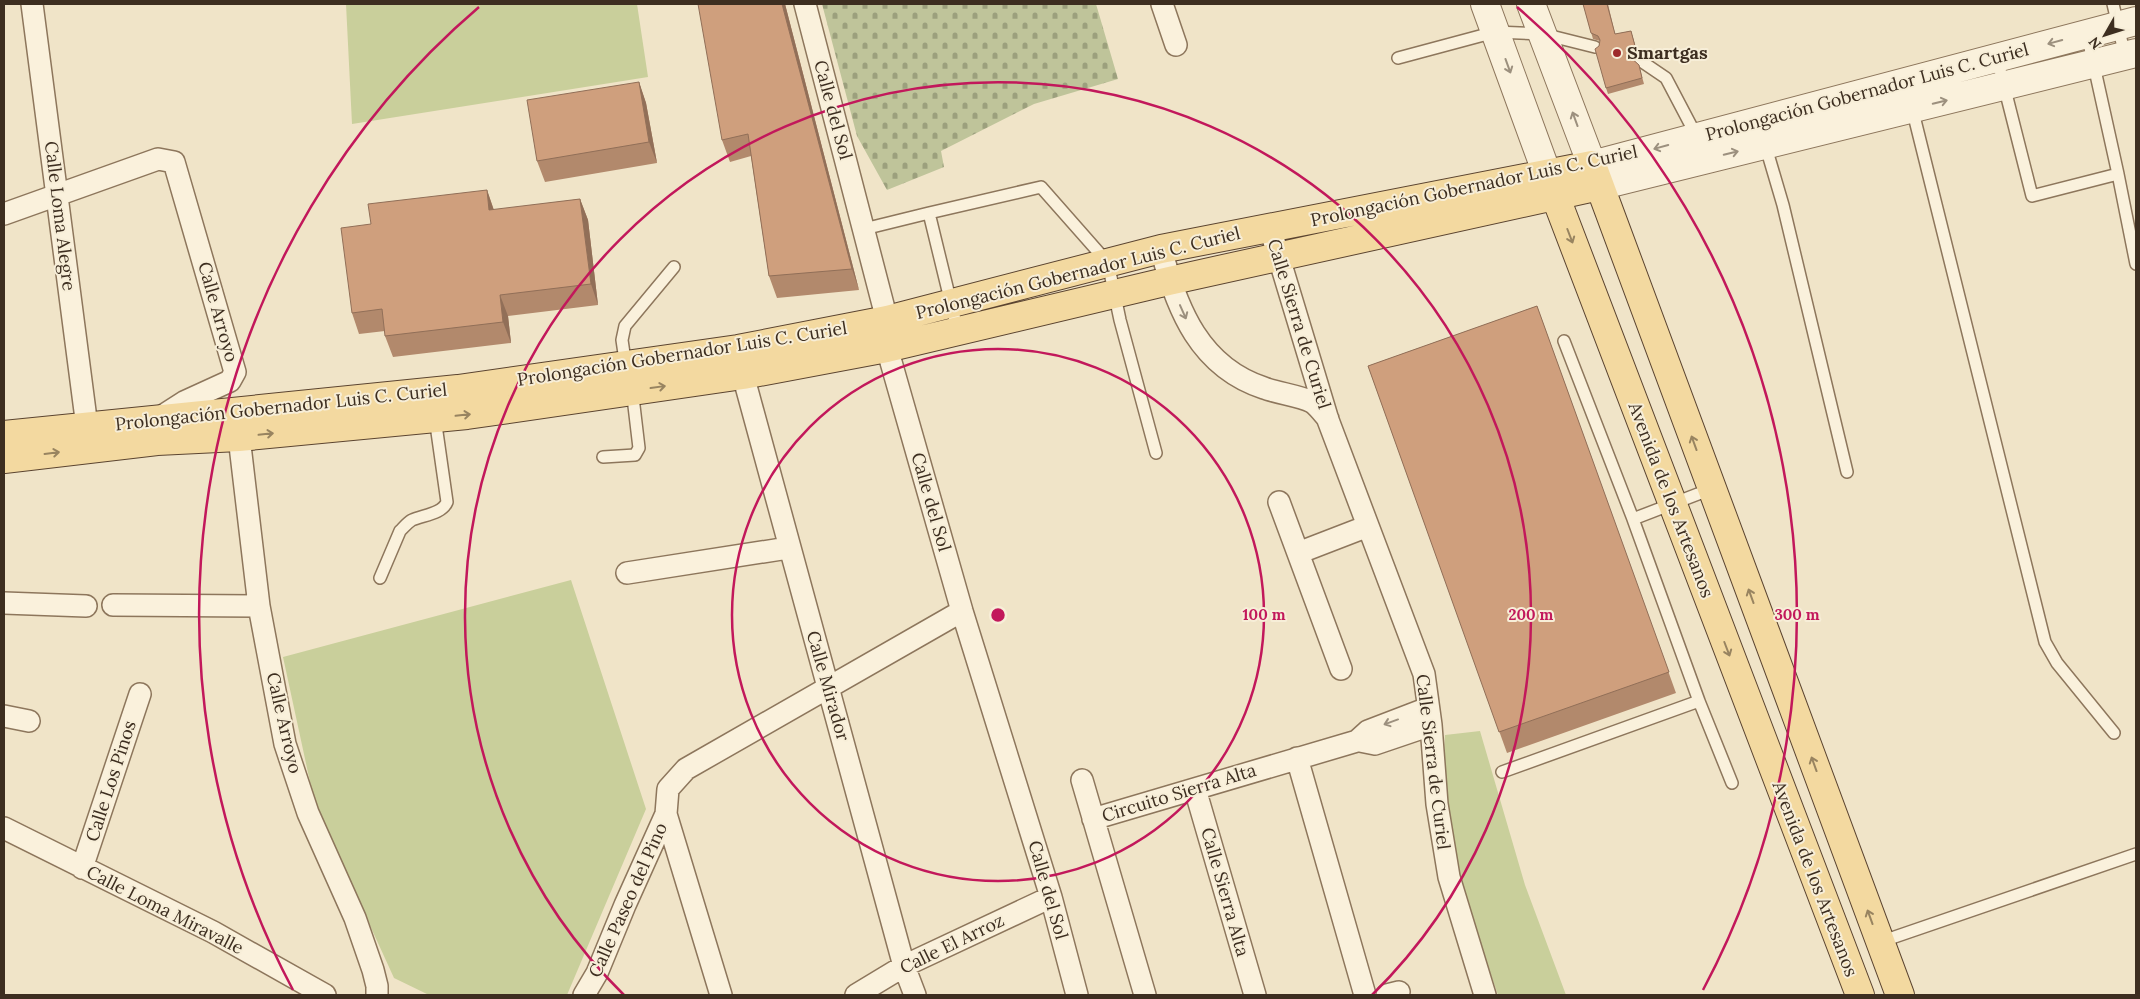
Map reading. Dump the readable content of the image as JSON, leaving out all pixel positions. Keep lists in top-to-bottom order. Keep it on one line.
{"streets":{"main road":["Prolongación Gobernador Luis C. Curiel","Avenida de los Artesanos"],"street":["Calle del Sol","Calle Loma Alegre","Calle Arroyo","Calle Sierra de Curiel","Calle Mirador","Calle Los Pinos","Circuito Sierra Alta","Calle Sierra Alta","Calle Paseo del Pino","Calle Loma Miravalle","Calle El Arroz"]},"crossings":[["Prolongación Gobernador Luis C. Curiel","Calle del Sol"],["Prolongación Gobernador Luis C. Curiel","Calle Loma Alegre"],["Prolongación Gobernador Luis C. Curiel","Calle Arroyo"],["Prolongación Gobernador Luis C. Curiel","Calle Sierra de Curiel"],["Prolongación Gobernador Luis C. Curiel","Avenida de los Artesanos"],["Prolongación Gobernador Luis C. Curiel","Calle Mirador"],["Calle del Sol","Calle Paseo del Pino"],["Calle del Sol","Calle El Arroz"],["Calle Loma Alegre","Calle Arroyo"],["Calle Sierra de Curiel","Circuito Sierra Alta"],["Calle Mirador","Calle Paseo del Pino"],["Calle Mirador","Calle El Arroz"],["Calle Los Pinos","Calle Loma Miravalle"],["Circuito Sierra Alta","Calle Sierra Alta"]],"one_way":["Avenida de los Artesanos"],"places":["Smartgas"],"north":"bottom left","rings":["100 m","200 m","300 m"]}
